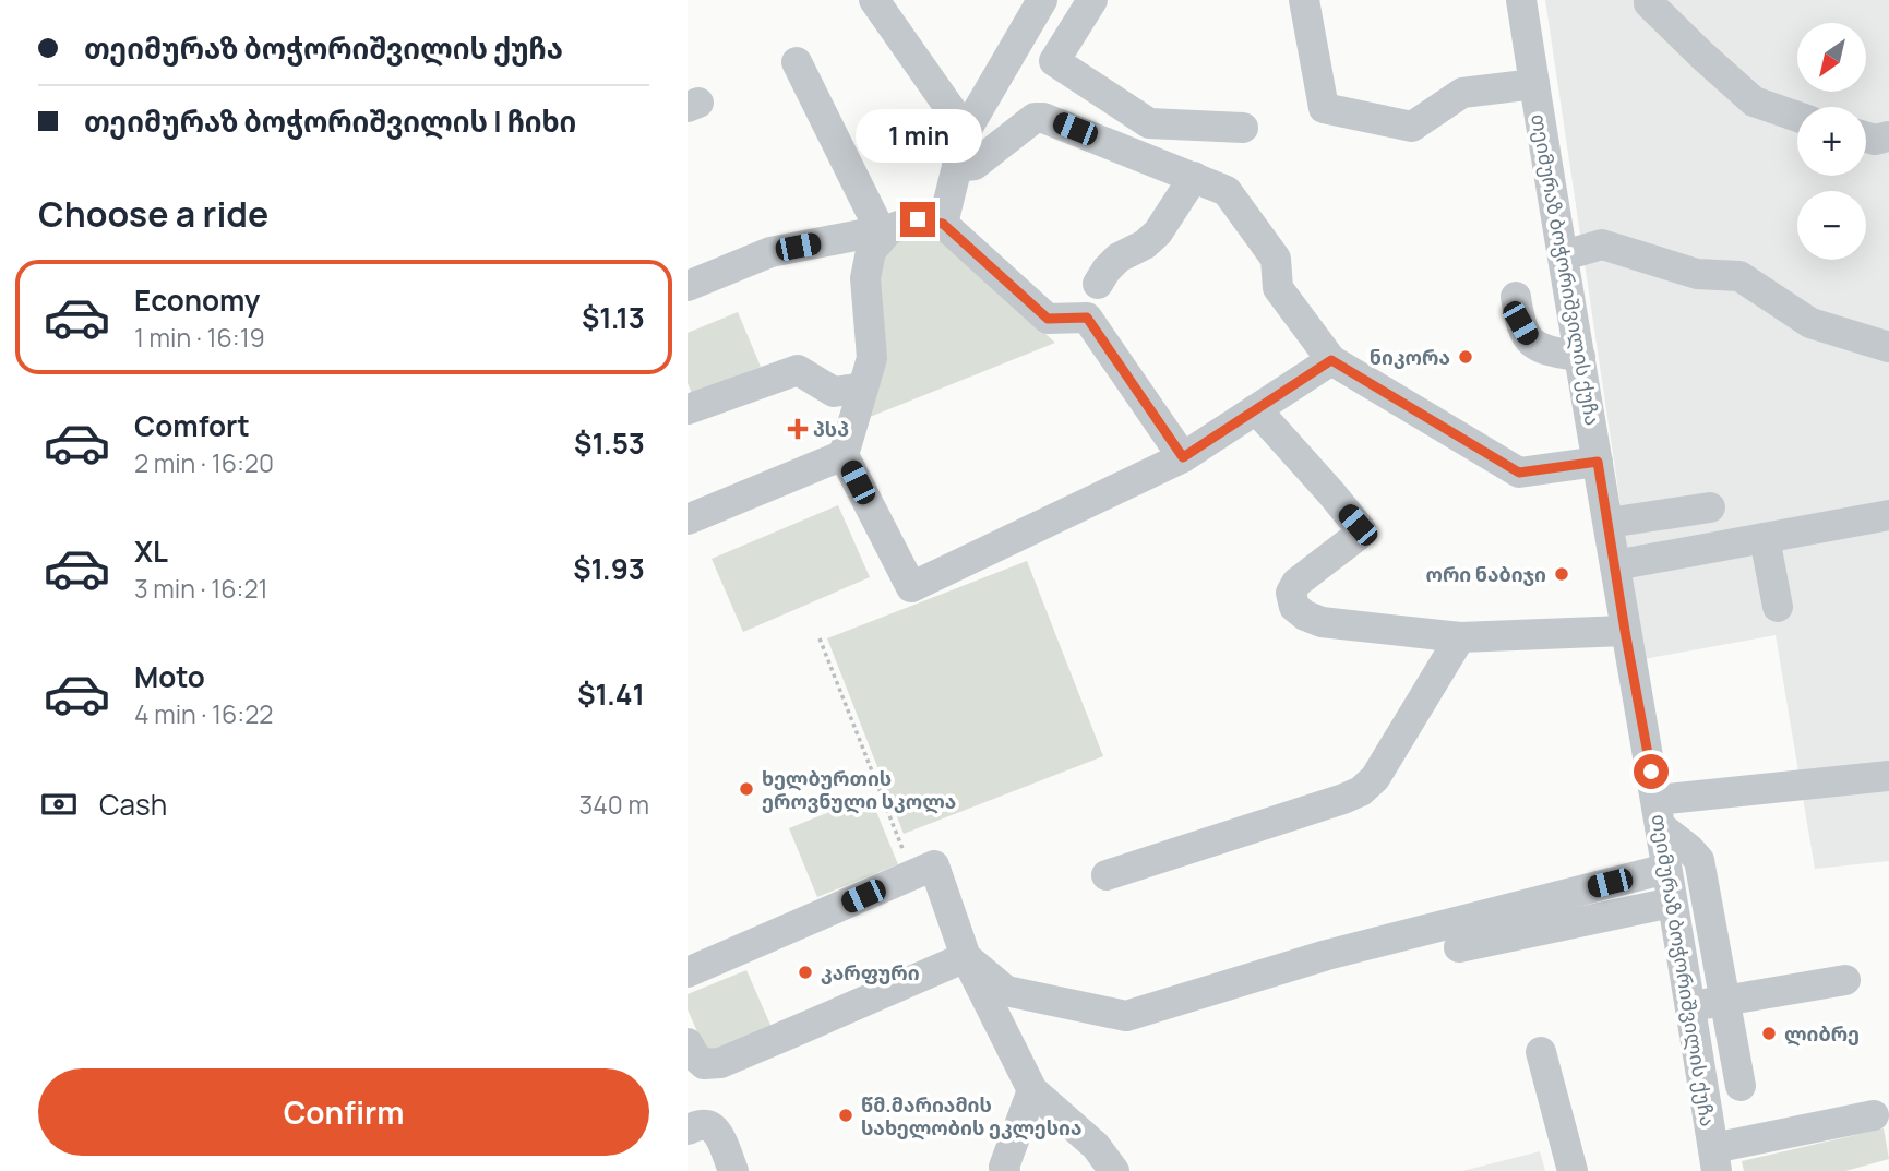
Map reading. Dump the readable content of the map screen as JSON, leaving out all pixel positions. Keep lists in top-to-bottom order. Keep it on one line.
{"streets":{"street":["თეიმურაზ ბოჭორიშვილის ქუჩა"]},"places":{"other":["ნიკორა","ორი ნაბიჯი","ხელბურთის ეროვნული სკოლა","კარფური","ლიბრე","წმ.მარიამის სახელობის ეკლესია"],"health":["პსპ"]},"north":"bottom left","page":{"banner":["თეიმურაზ ბოჭორიშვილის ქუჩა","თეიმურაზ ბოჭორიშვილის I ჩიხი"],"map_buttons":["+","−"],"bubble":"1 min","heading":"Choose a ride","list":[{"name":"Economy","note":"1 min · 16:19","value":"$1.13"},{"name":"Comfort","note":"2 min · 16:20","value":"$1.53"},{"name":"XL","note":"3 min · 16:21","value":"$1.93"},{"name":"Moto","note":"4 min · 16:22","value":"$1.41"}],"pay":["Cash","340 m"],"buttons":"Confirm"}}
